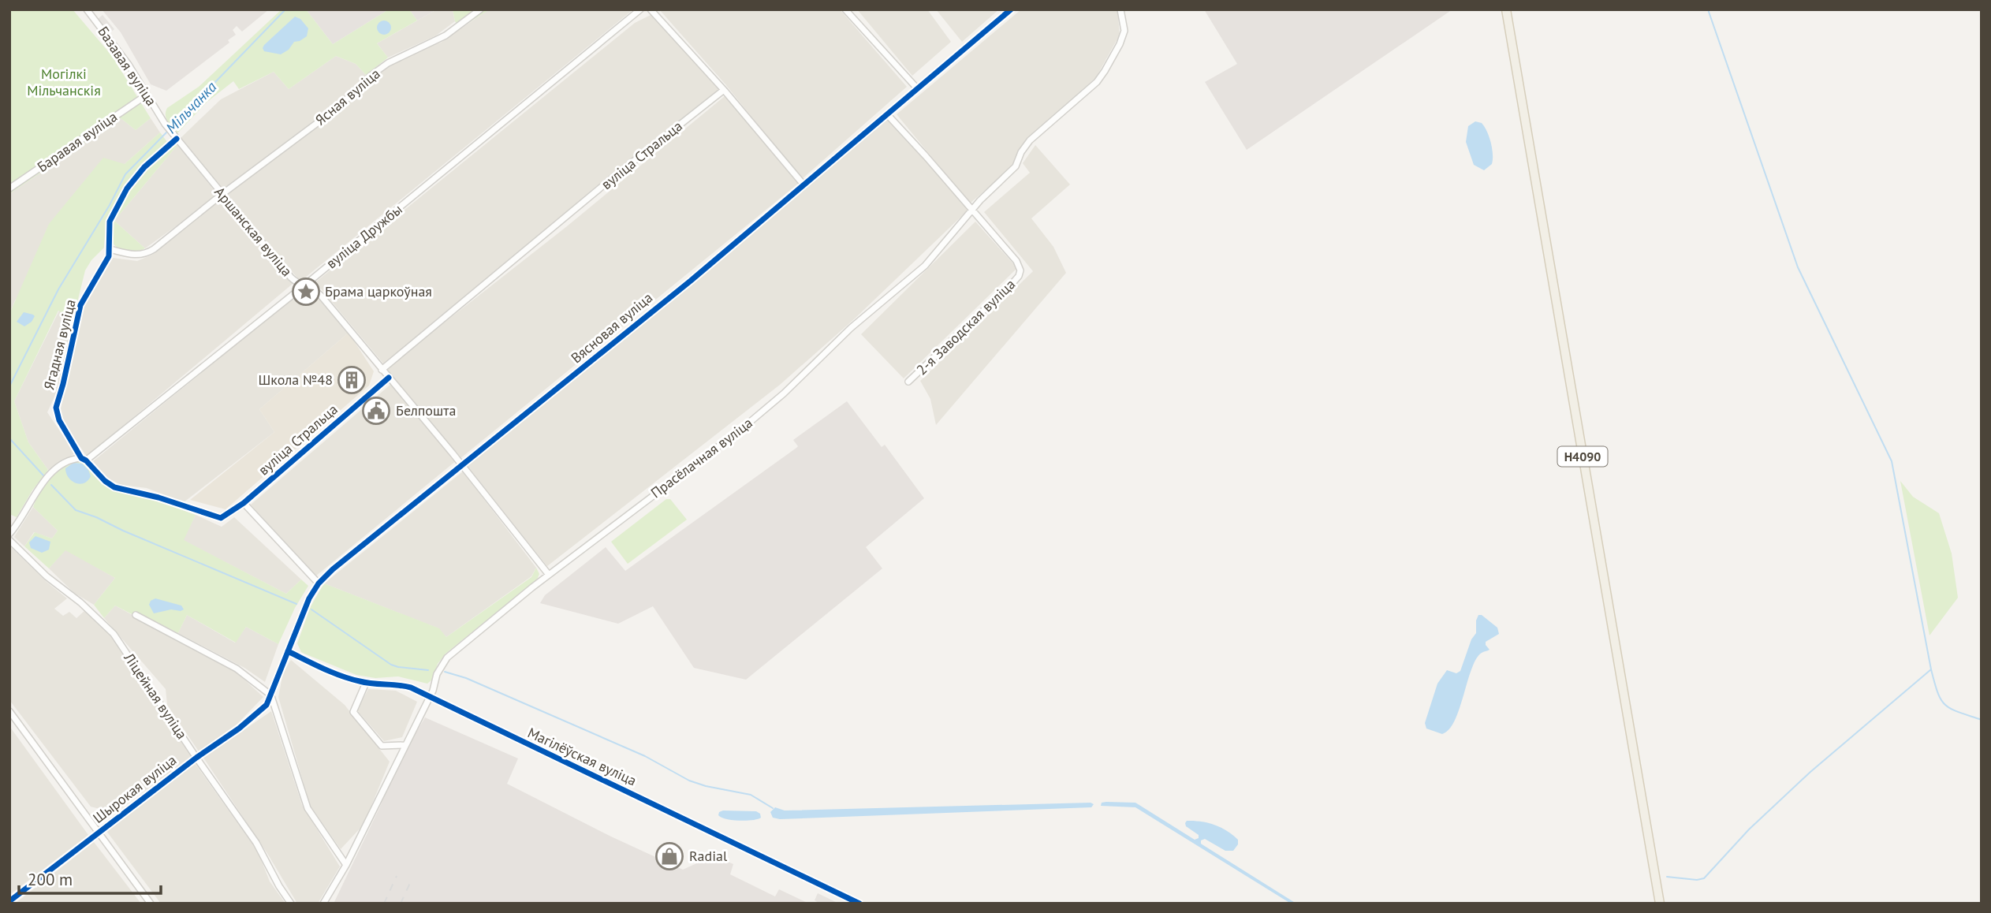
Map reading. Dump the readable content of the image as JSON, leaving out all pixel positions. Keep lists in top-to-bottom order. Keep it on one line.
{"streets":{"main road":["Н4090"],"street":["Базавая вуліца","Ясная вуліца","Баравая вуліца","вуліца Стральца","Аршанская вуліца","вуліца Дружбы","2-я Заводская вуліца","Вясновая вуліца","Ягадная вуліца","Прасёлачная вуліца","Ліцейная вуліца","Магілёўская вуліца","Шырокая вуліца"]},"crossings":[["Базавая вуліца","Баравая вуліца"],["Базавая вуліца","Аршанская вуліца"],["Базавая вуліца","Ягадная вуліца"],["Ясная вуліца","Аршанская вуліца"],["Ясная вуліца","Ягадная вуліца"],["вуліца Стральца","Аршанская вуліца"],["вуліца Стральца","Ягадная вуліца"],["Аршанская вуліца","вуліца Дружбы"],["Аршанская вуліца","Вясновая вуліца"],["Аршанская вуліца","Ягадная вуліца"],["Аршанская вуліца","Прасёлачная вуліца"],["вуліца Дружбы","Ягадная вуліца"],["2-я Заводская вуліца","Прасёлачная вуліца"],["Вясновая вуліца","Магілёўская вуліца"],["Вясновая вуліца","Шырокая вуліца"],["Прасёлачная вуліца","Магілёўская вуліца"],["Ліцейная вуліца","Шырокая вуліца"]],"water":["Мільчанка"],"parks":["Могілкі Мільчанскія"],"places":{"place":["Брама царкоўная"],"building":["Школа №48"],"public building":["Белпошта"],"shop":["Radial"]},"scale_bar":"200 m"}
